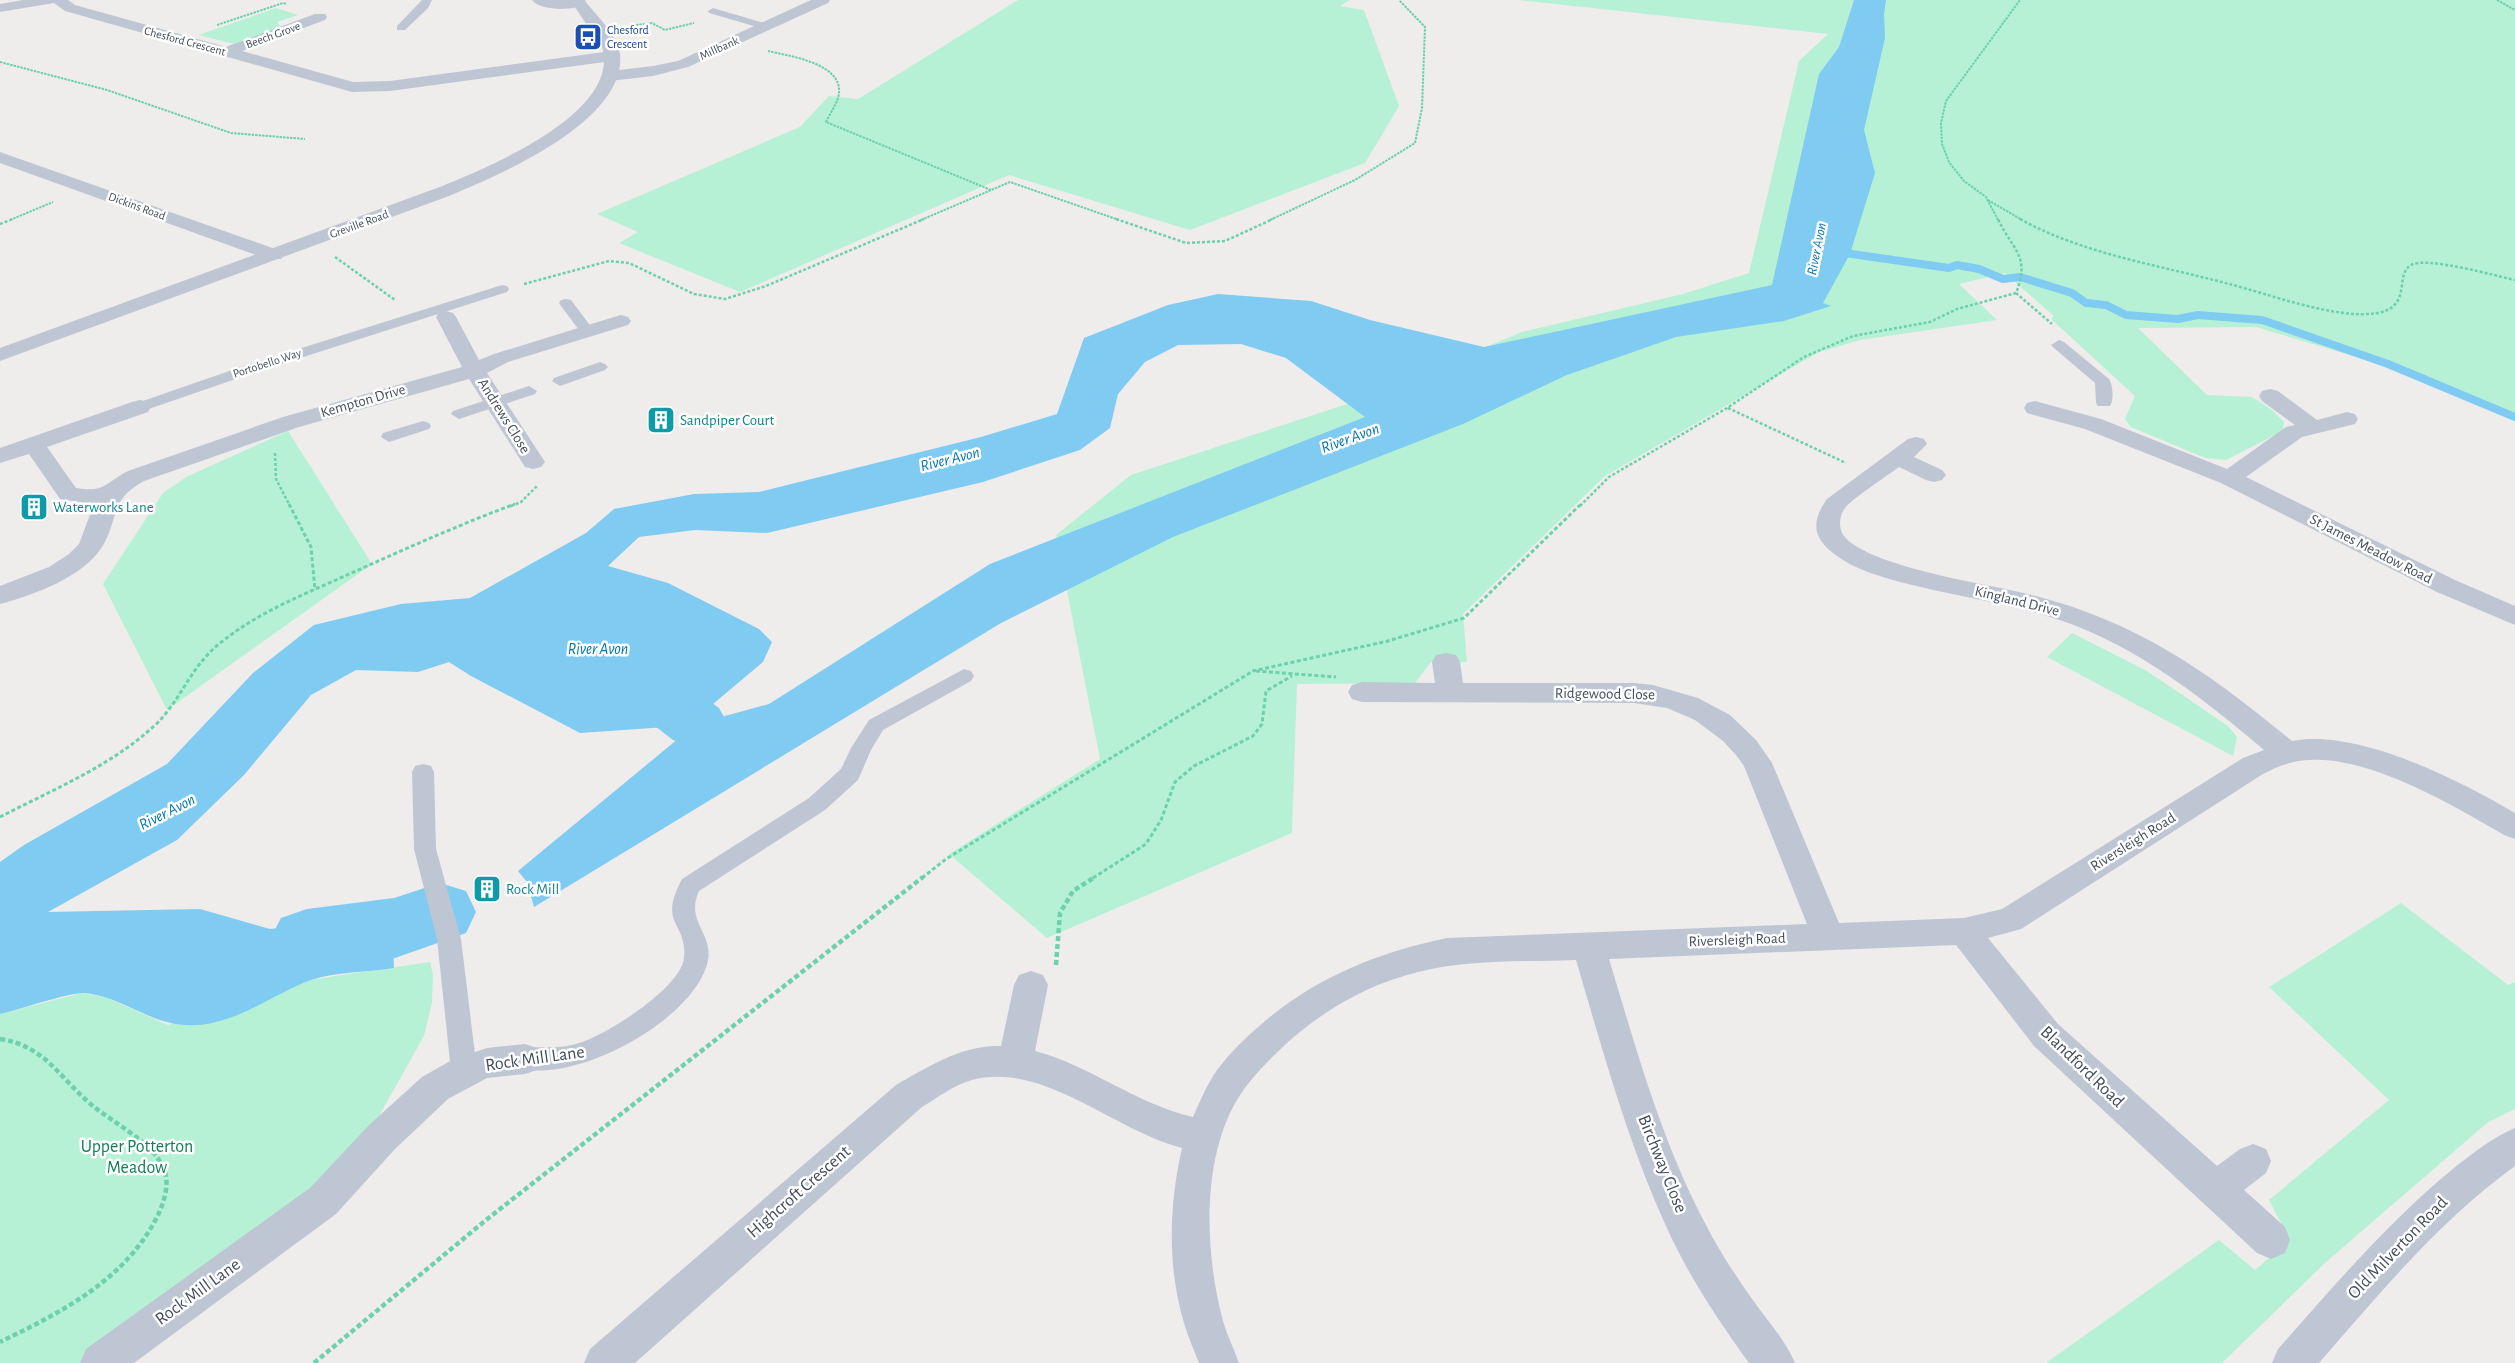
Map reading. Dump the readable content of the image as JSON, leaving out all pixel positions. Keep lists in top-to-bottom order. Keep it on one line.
{"streets":{"street":["Beech Grove","Chesford Crescent","Millbank","Dickins Road","Greville Road","Portobello Way","Kempton Drive","Andrews Close","St James Meadow Road","Kingland Drive","Ridgewood Close","Riversleigh Road","Rock Mill Lane","Blandford Road","Birchway Close","Highcroft Crescent","Old Milverton Road"]},"crossings":[["Beech Grove","Chesford Crescent"],["Chesford Crescent","Greville Road"],["Millbank","Greville Road"],["Dickins Road","Greville Road"],["Kempton Drive","Andrews Close"],["Kingland Drive","Riversleigh Road"],["Ridgewood Close","Riversleigh Road"],["Riversleigh Road","Blandford Road"],["Riversleigh Road","Birchway Close"],["Riversleigh Road","Highcroft Crescent"]],"water":["River Avon"],"parks":["Upper Potterton Meadow"],"places":{"bus stop":["Chesford Crescent"],"building":["Sandpiper Court","Waterworks Lane","Rock Mill"]}}
